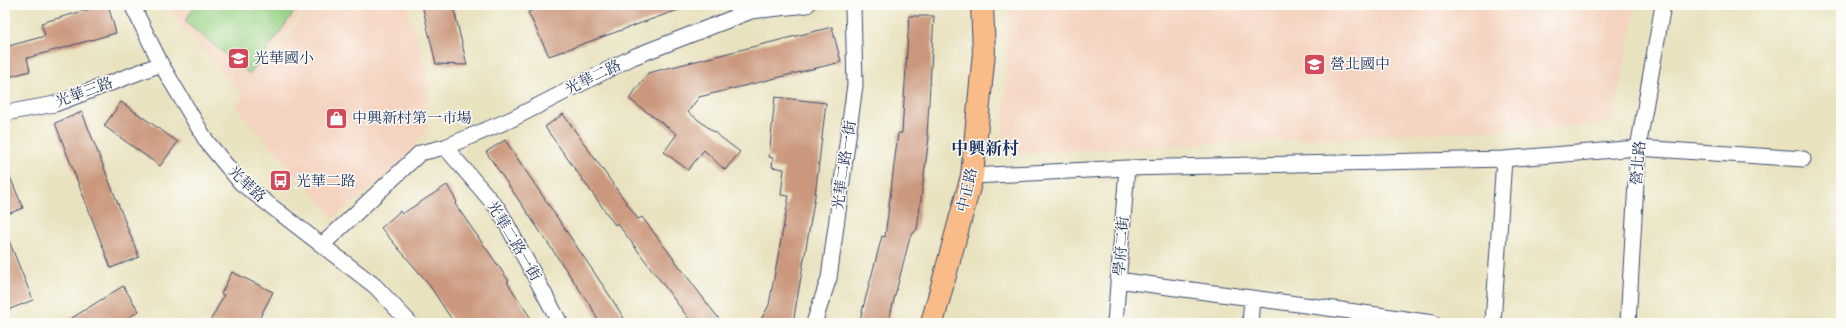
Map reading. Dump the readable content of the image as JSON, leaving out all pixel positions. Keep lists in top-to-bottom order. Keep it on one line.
{"streets":{"main road":["中正路"],"street":["光華二路","光華三路","營北路","光華二路一街","光華路","學府二街"]},"crossings":[["光華二路","光華二路一街"],["光華二路","光華路"],["光華三路","光華路"]],"districts":["中興新村"],"places":{"school or university":["光華國小","營北國中"],"shop":["中興新村第一市場"],"bus stop":["光華二路"]}}
